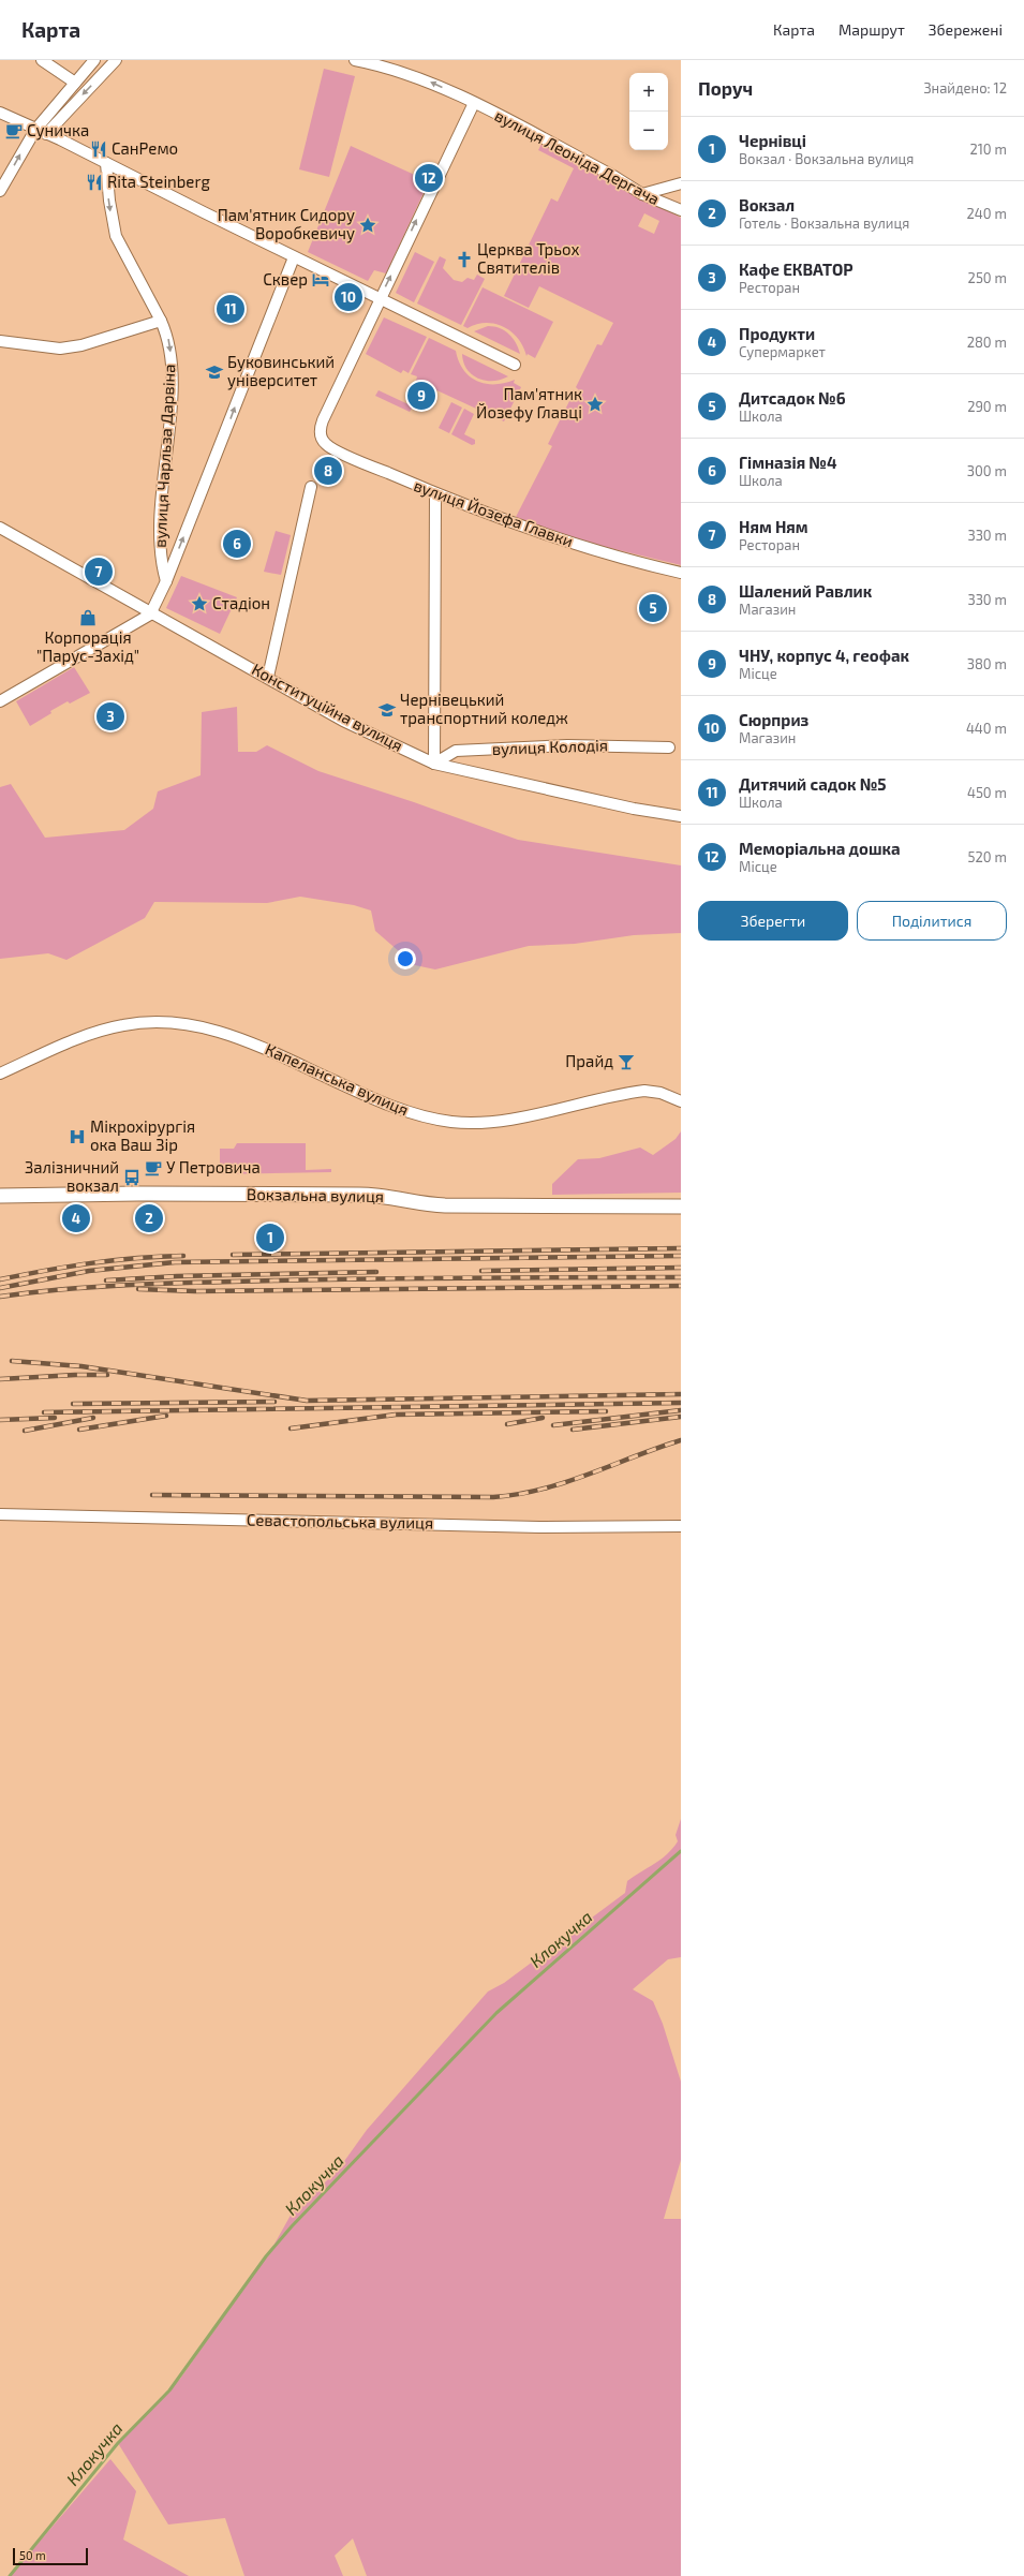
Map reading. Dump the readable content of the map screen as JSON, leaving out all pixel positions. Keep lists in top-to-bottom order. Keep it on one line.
{"streets":{"main road":["Вокзальна вулиця"],"street":["вулиця Леоніда Дергача","вулиця Чарльза Дарвіна","вулиця Йозефа Главки","Конституційна вулиця","вулиця Колодія","Капеланська вулиця","Севастопольська вулиця"]},"crossings":[["Конституційна вулиця","вулиця Колодія"]],"one_way":["вулиця Леоніда Дергача","вулиця Чарльза Дарвіна"],"water":["Клокучка"],"places":{"cafe":["Суничка","У Петровича"],"restaurant":["СанРемо","Rita Steinberg"],"place":["Пам'ятник Сидору Воробкевичу","Пам'ятник Йозефу Главці","Стадіон"],"church":["Церква Трьох Святителів"],"hotel":["Сквер"],"school or university":["Буковинський університет","Чернівецький транспортний коледж"],"shop":["Корпорацiя \"Парус-Захiд\""],"bar":["Прайд"],"hospital":["Мікрохірургія ока Ваш Зір"],"bus stop":["Залізничний вокзал"]},"scale_bar":"50 m","page":{"header":"Карта","nav":["Карта","Маршрут","Збережені"],"heading":["Поруч","Знайдено: 12"],"map_buttons":["+","−"],"list":[{"mark":"1","name":"Чернівці","note":"Вокзал · Вокзальна вулиця","value":"210 m"},{"mark":"2","name":"Вокзал","note":"Готель · Вокзальна вулиця","value":"240 m"},{"mark":"3","name":"Кафе ЕКВАТОР","note":"Ресторан","value":"250 m"},{"mark":"4","name":"Продукти","note":"Супермаркет","value":"280 m"},{"mark":"5","name":"Дитсадок №6","note":"Школа","value":"290 m"},{"mark":"6","name":"Гімназія №4","note":"Школа","value":"300 m"},{"mark":"7","name":"Ням Ням","note":"Ресторан","value":"330 m"},{"mark":"8","name":"Шалений Равлик","note":"Магазин","value":"330 m"},{"mark":"9","name":"ЧНУ, корпус 4, геофак","note":"Місце","value":"380 m"},{"mark":"10","name":"Сюрприз","note":"Магазин","value":"440 m"},{"mark":"11","name":"Дитячий садок №5","note":"Школа","value":"450 m"},{"mark":"12","name":"Меморіальна дошка","note":"Місце","value":"520 m"}],"pins":["12","10","11","9","8","6","7","5","3","2","4","1"],"buttons":["Зберегти","Поділитися"],"scale":"50 m"}}
